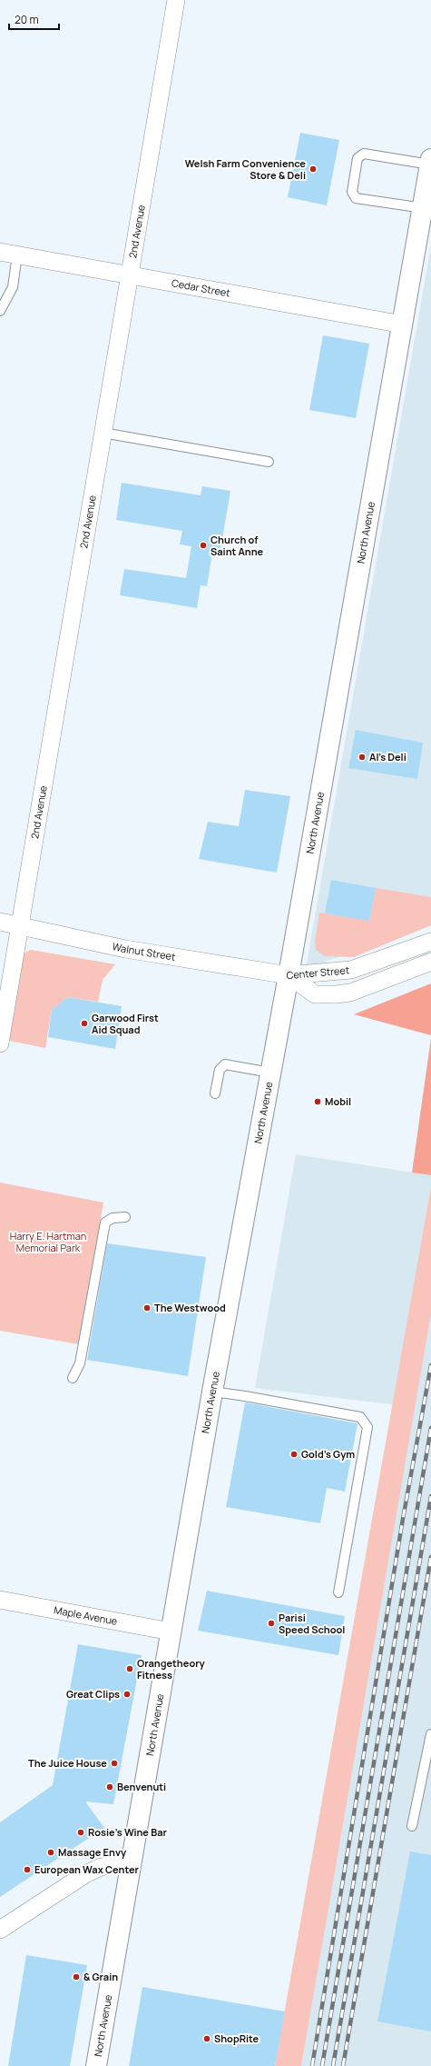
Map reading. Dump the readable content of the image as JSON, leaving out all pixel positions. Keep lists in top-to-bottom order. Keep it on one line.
{"streets":{"main road":["North Avenue"],"street":["2nd Avenue","Cedar Street","Walnut Street","Center Street","Maple Avenue"]},"crossings":[["2nd Avenue","Cedar Street"],["2nd Avenue","Walnut Street"],["Cedar Street","North Avenue"],["North Avenue","Walnut Street"],["North Avenue","Center Street"],["North Avenue","Maple Avenue"],["Walnut Street","Center Street"]],"parks":["Harry E. Hartman Memorial Park"],"places":["Welsh Farm Convenience Store & Deli","Church of Saint Anne","Al's Deli","Garwood First Aid Squad","Mobil","The Westwood","Gold's Gym","Parisi Speed School","Orangetheory Fitness","Great Clips","The Juice House","Benvenuti","Rosie's Wine Bar","Massage Envy","European Wax Center","& Grain","ShopRite"],"scale_bar":"20 m"}
